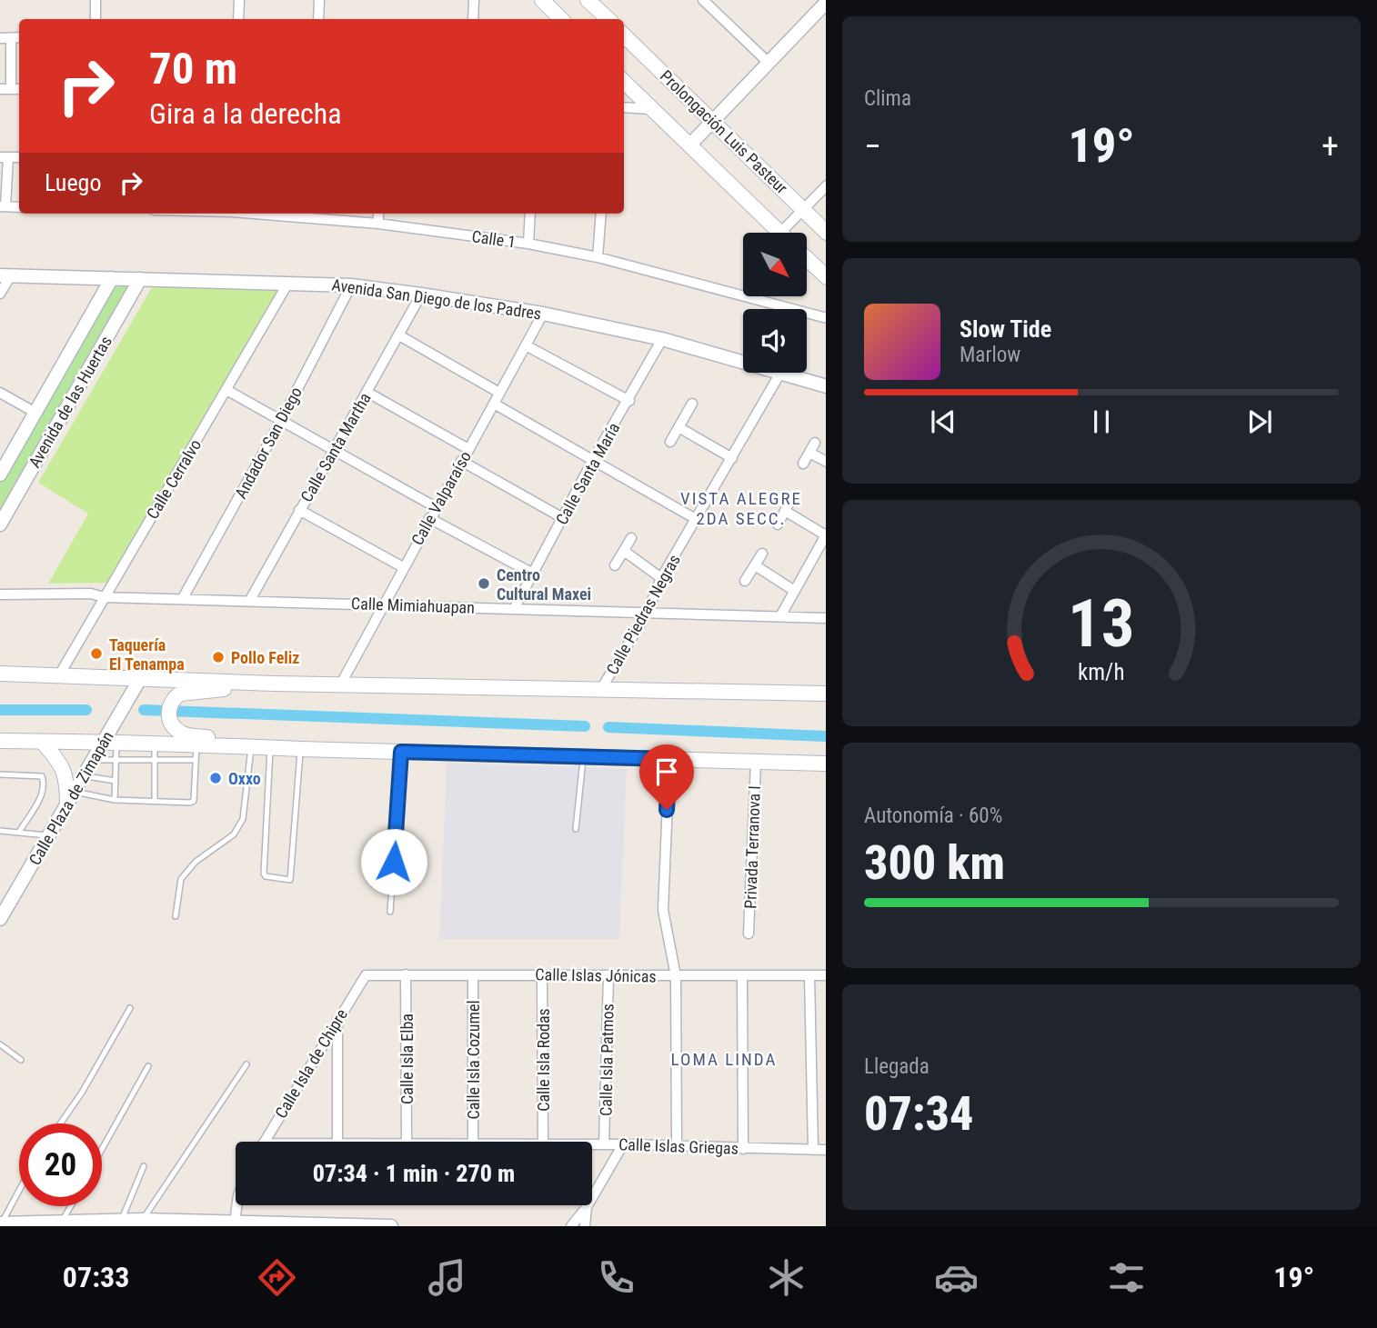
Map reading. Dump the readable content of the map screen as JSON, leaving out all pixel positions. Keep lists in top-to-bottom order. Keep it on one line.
{"streets":{"main road":["Prolongación Luis Pasteur"],"street":["Calle 1","Avenida San Diego de los Padres","Avenida de las Huertas","Andador San Diego","Calle Santa Martha","Calle Santa María","Calle Cerralvo","Calle Valparaíso","Calle Mimiahuapan","Calle Piedras Negras","Calle Plaza de Zimapán","Privada Terranova I","Calle Islas Jónicas","Calle Isla Elba","Calle Isla Cozumel","Calle Isla Rodas","Calle Isla Patmos","Calle Isla de Chipre","Calle Islas Griegas"]},"crossings":[["Avenida San Diego de los Padres","Avenida de las Huertas"],["Avenida San Diego de los Padres","Andador San Diego"],["Avenida San Diego de los Padres","Calle Santa Martha"],["Avenida San Diego de los Padres","Calle Santa María"],["Avenida San Diego de los Padres","Calle Cerralvo"],["Avenida San Diego de los Padres","Calle Valparaíso"],["Avenida San Diego de los Padres","Calle Piedras Negras"],["Andador San Diego","Calle Mimiahuapan"],["Calle Santa Martha","Calle Mimiahuapan"],["Calle Santa María","Calle Mimiahuapan"],["Calle Cerralvo","Calle Mimiahuapan"],["Calle Valparaíso","Calle Mimiahuapan"],["Calle Mimiahuapan","Calle Piedras Negras"],["Calle Islas Jónicas","Calle Isla Elba"],["Calle Islas Jónicas","Calle Isla Cozumel"],["Calle Islas Jónicas","Calle Isla Rodas"],["Calle Islas Jónicas","Calle Isla Patmos"],["Calle Islas Jónicas","Calle Isla de Chipre"],["Calle Isla Patmos","Calle Islas Griegas"]],"districts":["VISTA ALEGRE 2DA SECC.","LOMA LINDA"],"places":["Centro Cultural Maxei","Taquería El Tenampa","Pollo Feliz","Oxxo"],"north":"bottom right","page":{"tile":["Clima",["Autonomía · 60%","300 km"],["Llegada","07:34"]],"turn":["70 m","Gira a la derecha"],"heat":["−","19°","+"],"then":"Luego","song":["Slow Tide","Marlow"],"limit":"20","trip":"07:34 · 1 min · 270 m","tabs":["07:33","19°"],"gauge":["13","km/h"]}}
